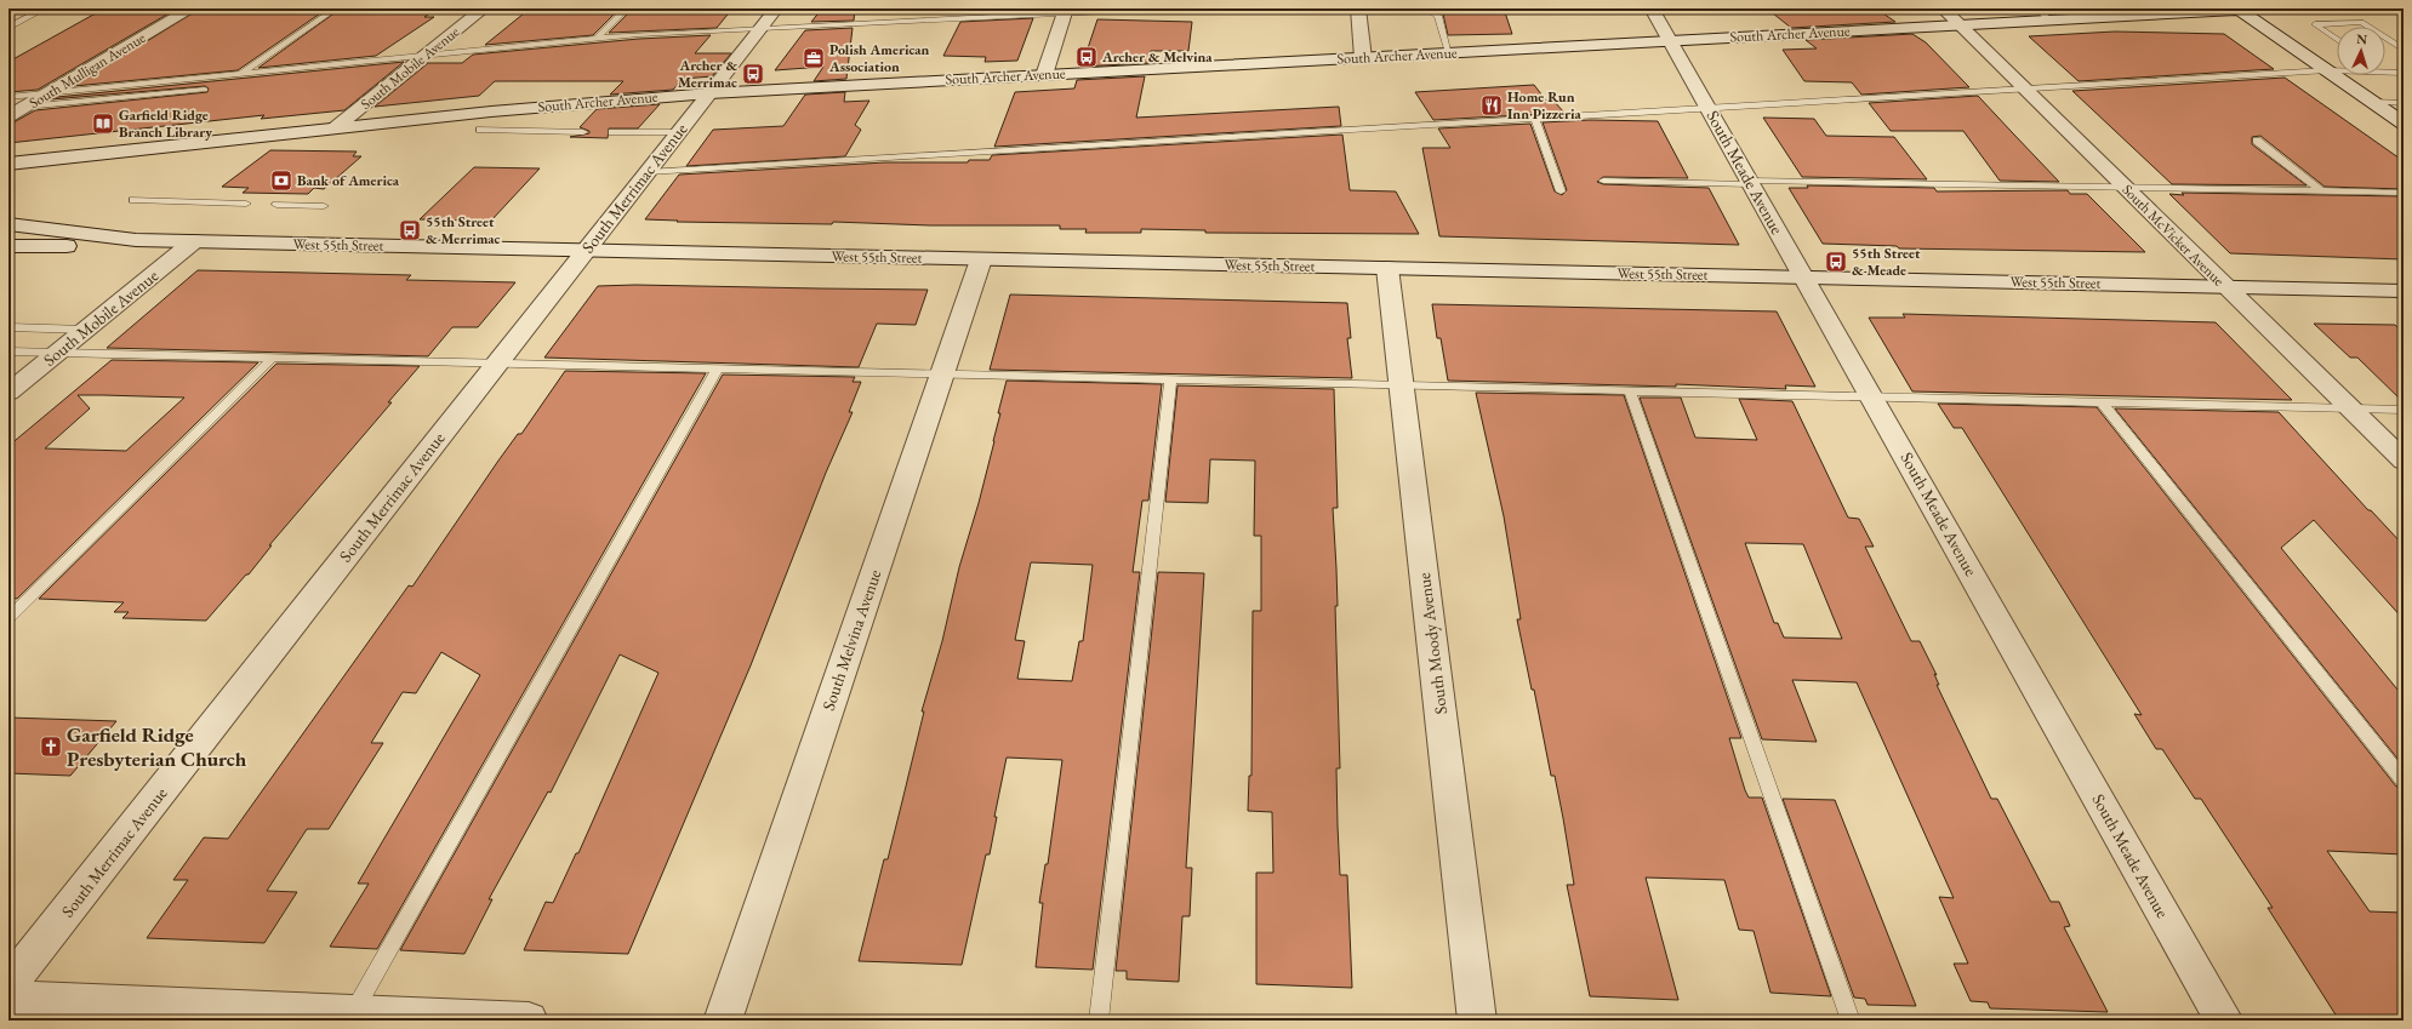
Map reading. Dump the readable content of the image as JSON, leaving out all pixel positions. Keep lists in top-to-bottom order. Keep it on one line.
{"streets":{"street":["South Archer Avenue","South Mobile Avenue","South Mulligan Avenue","South Meade Avenue","South Merrimac Avenue","South McVicker Avenue","West 55th Street","South Melvina Avenue","South Moody Avenue"]},"crossings":[["South Archer Avenue","South Mobile Avenue"],["South Archer Avenue","South Meade Avenue"],["South Archer Avenue","South Merrimac Avenue"],["South Archer Avenue","South McVicker Avenue"],["South Mobile Avenue","West 55th Street"],["South Meade Avenue","West 55th Street"],["South Merrimac Avenue","West 55th Street"],["South McVicker Avenue","West 55th Street"],["West 55th Street","South Melvina Avenue"],["West 55th Street","South Moody Avenue"]],"places":{"bus stop":["Archer & Melvina","Archer & Merrimac","55th Street & Merrimac","55th Street & Meade"],"office":["Polish American Association"],"restaurant":["Home Run Inn Pizzeria"],"library":["Garfield Ridge Branch Library"],"bank":["Bank of America"],"church":["Garfield Ridge Presbyterian Church"]},"north":"top"}
